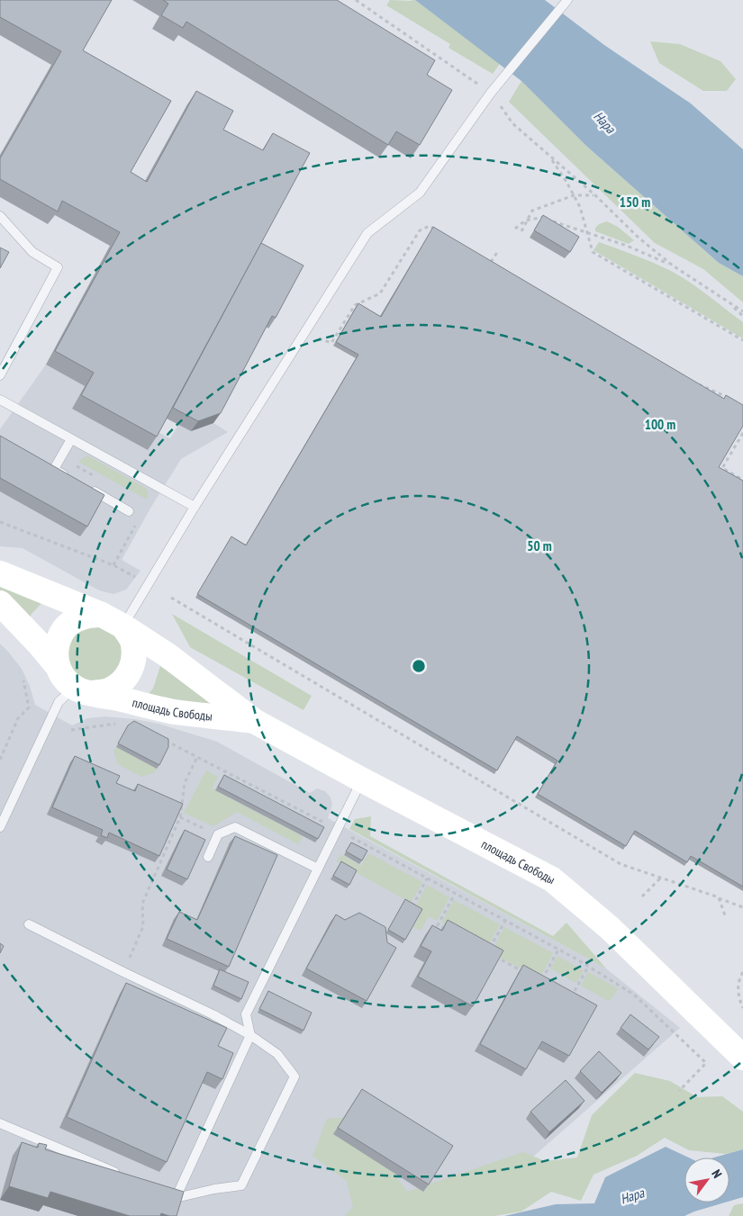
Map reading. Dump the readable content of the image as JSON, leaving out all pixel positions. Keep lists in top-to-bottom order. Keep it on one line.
{"streets":{"main road":["площадь Свободы"]},"water":["Нара"],"north":"top right","rings":["150 m","100 m","50 m"]}
